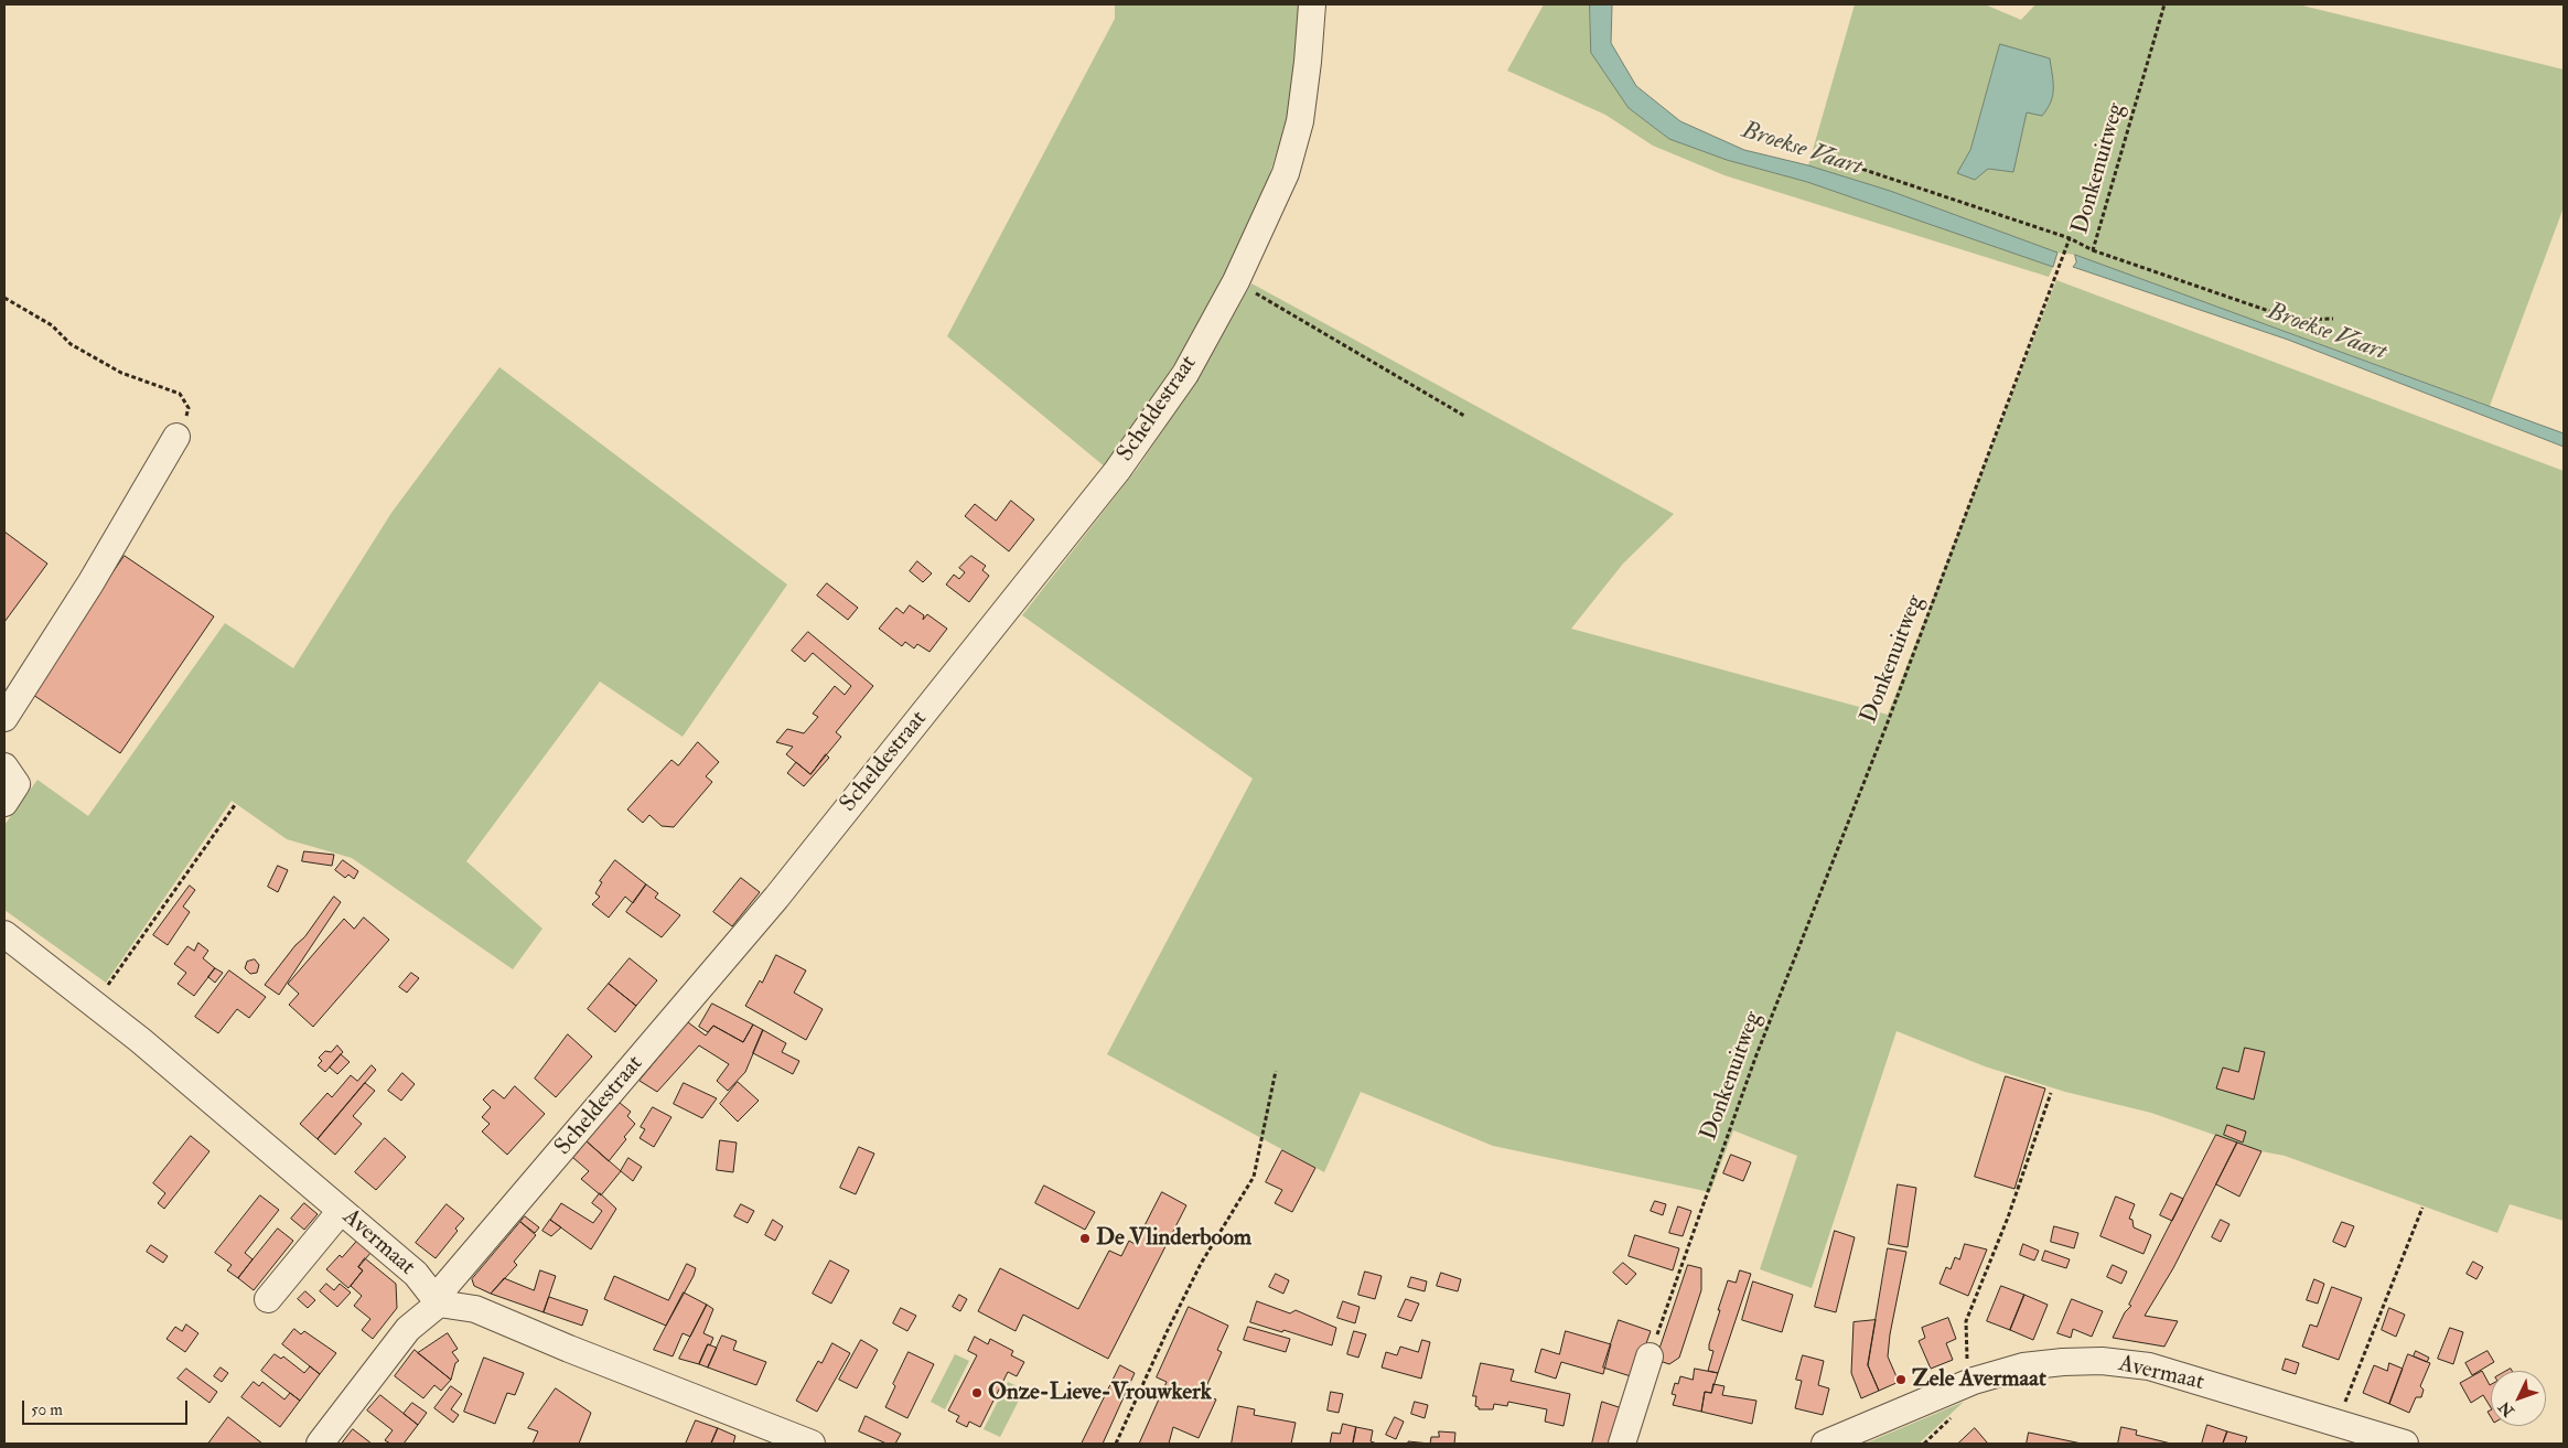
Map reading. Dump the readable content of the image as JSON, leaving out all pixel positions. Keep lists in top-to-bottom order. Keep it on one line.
{"streets":{"street":["Scheldestraat","Avermaat"],"path":["Donkenuitweg"]},"crossings":[["Scheldestraat","Avermaat"]],"water":["Broekse Vaart"],"places":["De Vlinderboom","Zele Avermaat","Onze-Lieve-Vrouwkerk"],"scale_bar":"50 m","north":"bottom left"}
